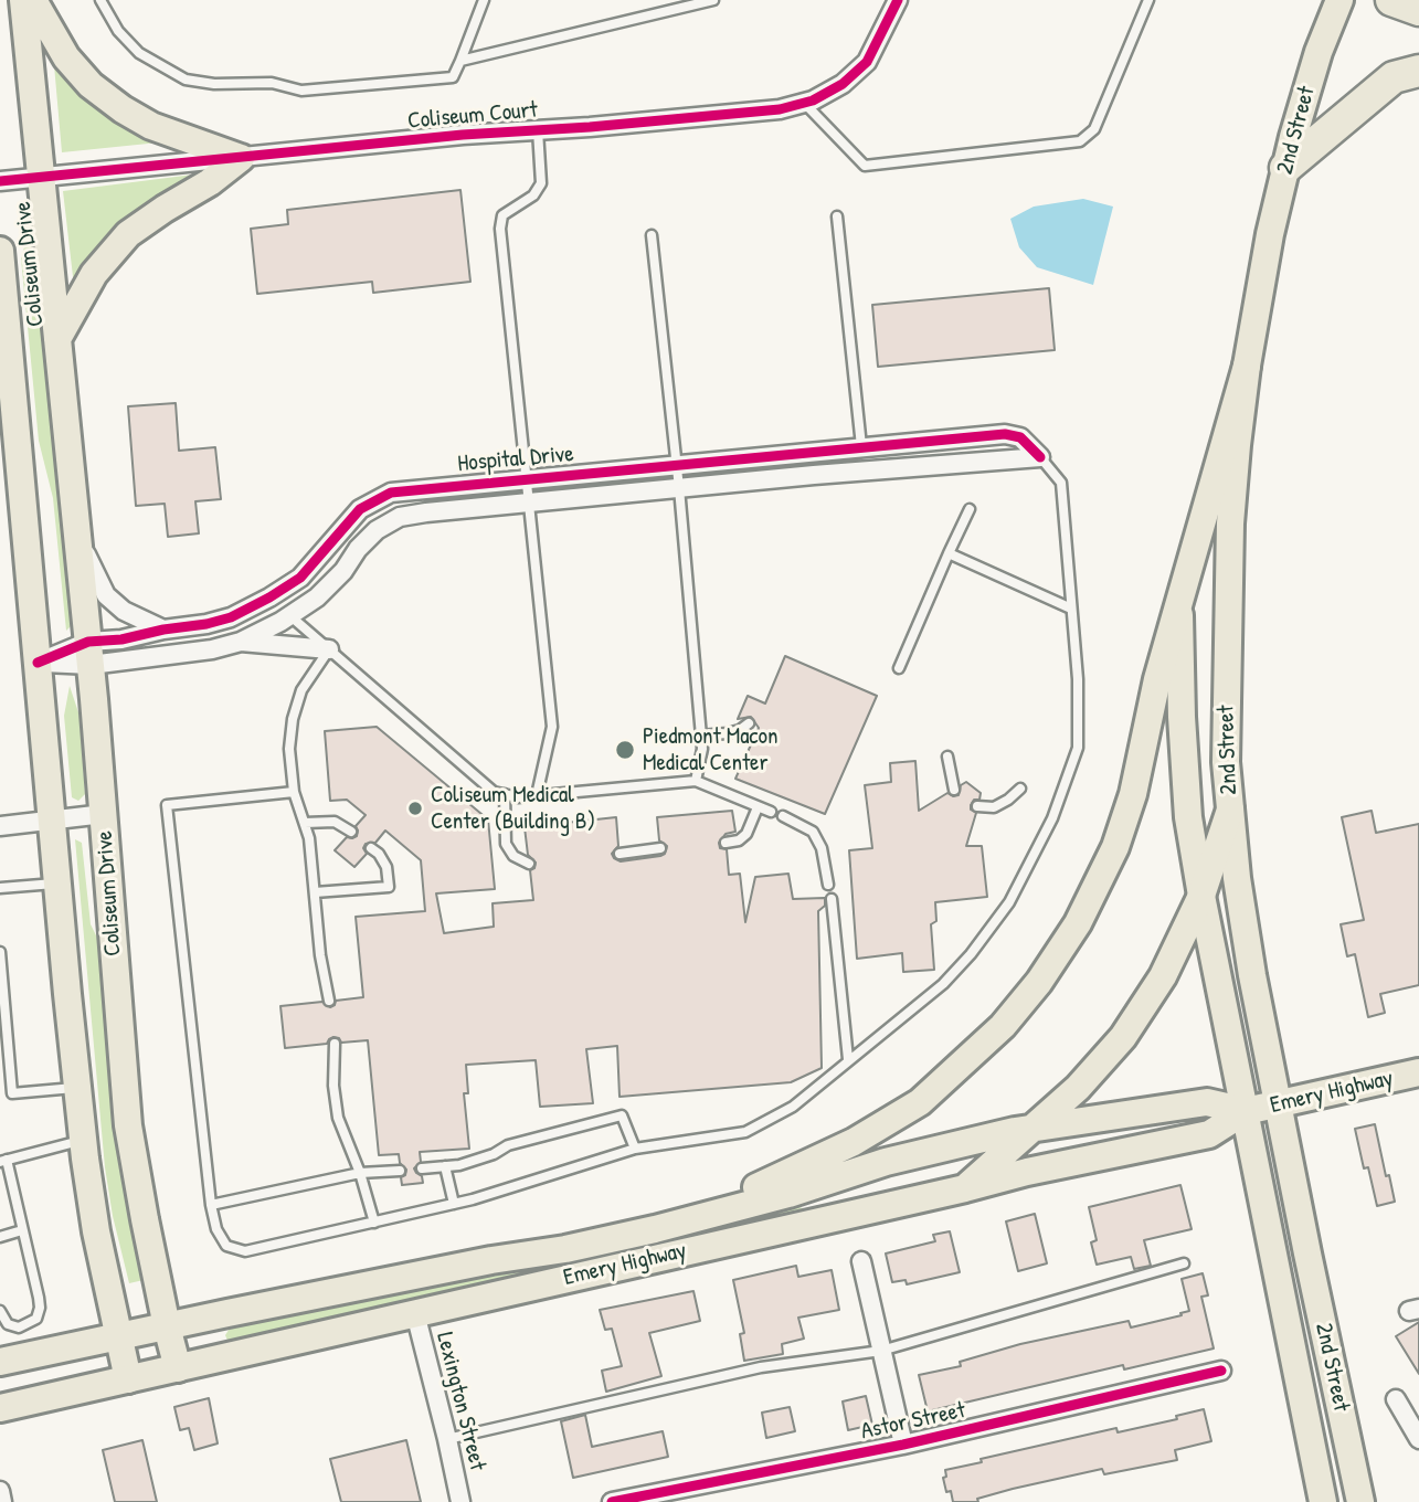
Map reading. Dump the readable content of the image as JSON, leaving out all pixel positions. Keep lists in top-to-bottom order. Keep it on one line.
{"streets":{"main road":["2nd Street","Coliseum Drive","Emery Highway"],"street":["Coliseum Court","Hospital Drive","Lexington Street","Astor Street"]},"crossings":[["Coliseum Court","Coliseum Drive"],["2nd Street","Emery Highway"],["Coliseum Drive","Hospital Drive"],["Coliseum Drive","Emery Highway"],["Emery Highway","Lexington Street"]],"places":["Piedmont Macon Medical Center","Coliseum Medical Center (Building B)"]}
